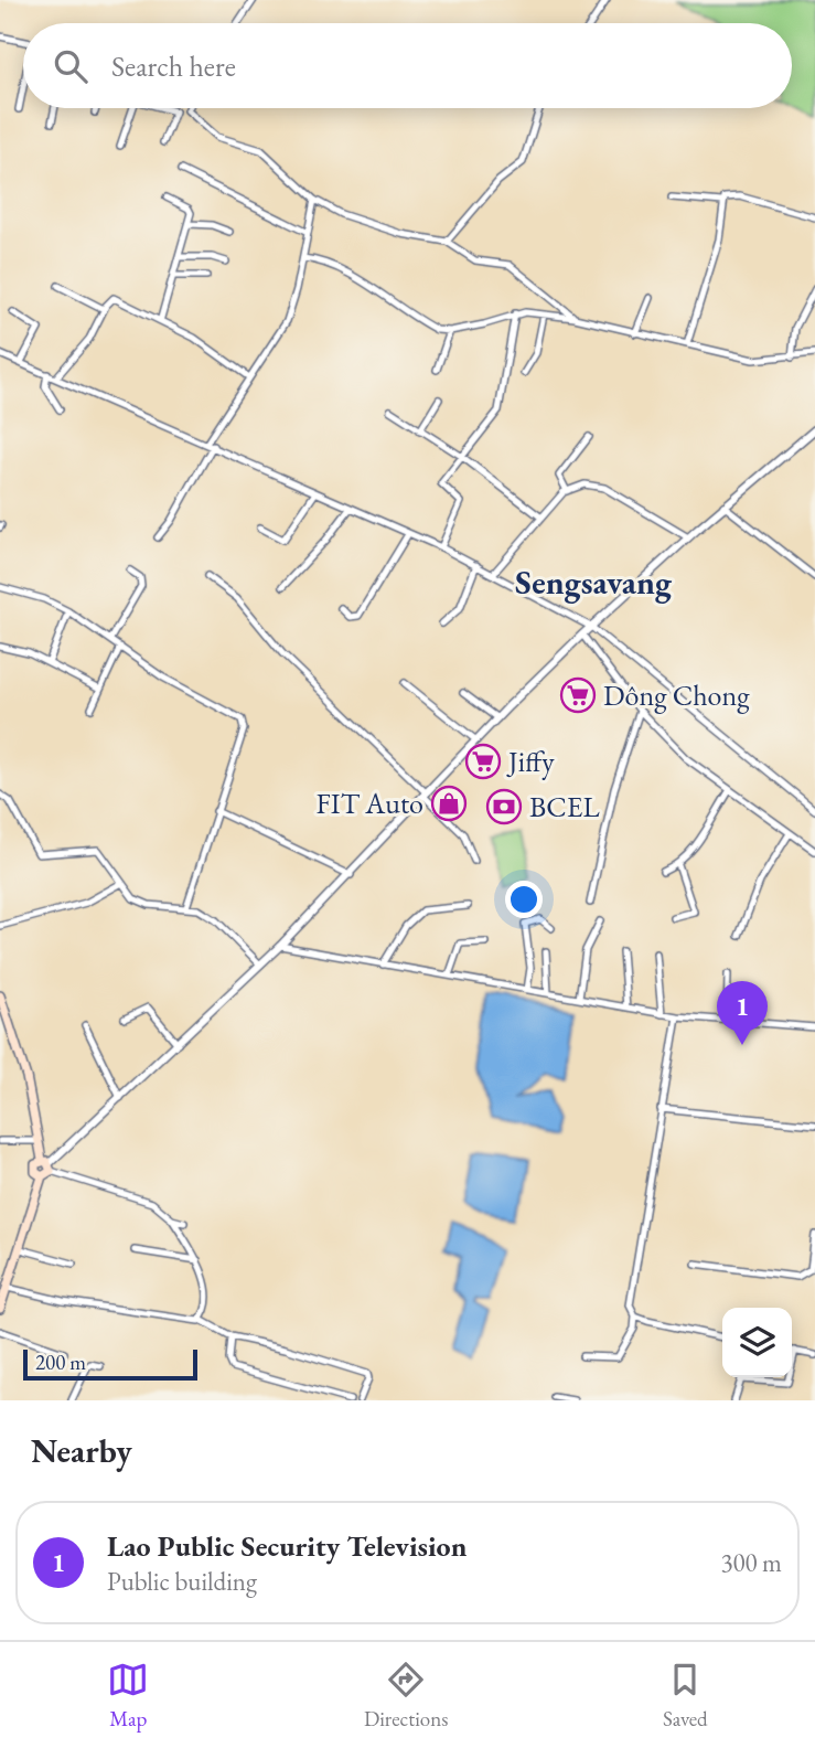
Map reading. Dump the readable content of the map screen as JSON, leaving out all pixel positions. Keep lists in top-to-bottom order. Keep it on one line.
{"districts":["Sengsavang"],"places":{"supermarket":["Dông Chong","Jiffy"],"shop":["FIT Auto"],"bank":["BCEL"]},"scale_bar":"200 m","page":{"search":"Search here","pins":"1","scale":"200 m","heading":"Nearby","list":[{"mark":"1","name":"Lao Public Security Television","note":"Public building","value":"300 m"}],"nav":["Map","Directions","Saved"]}}
